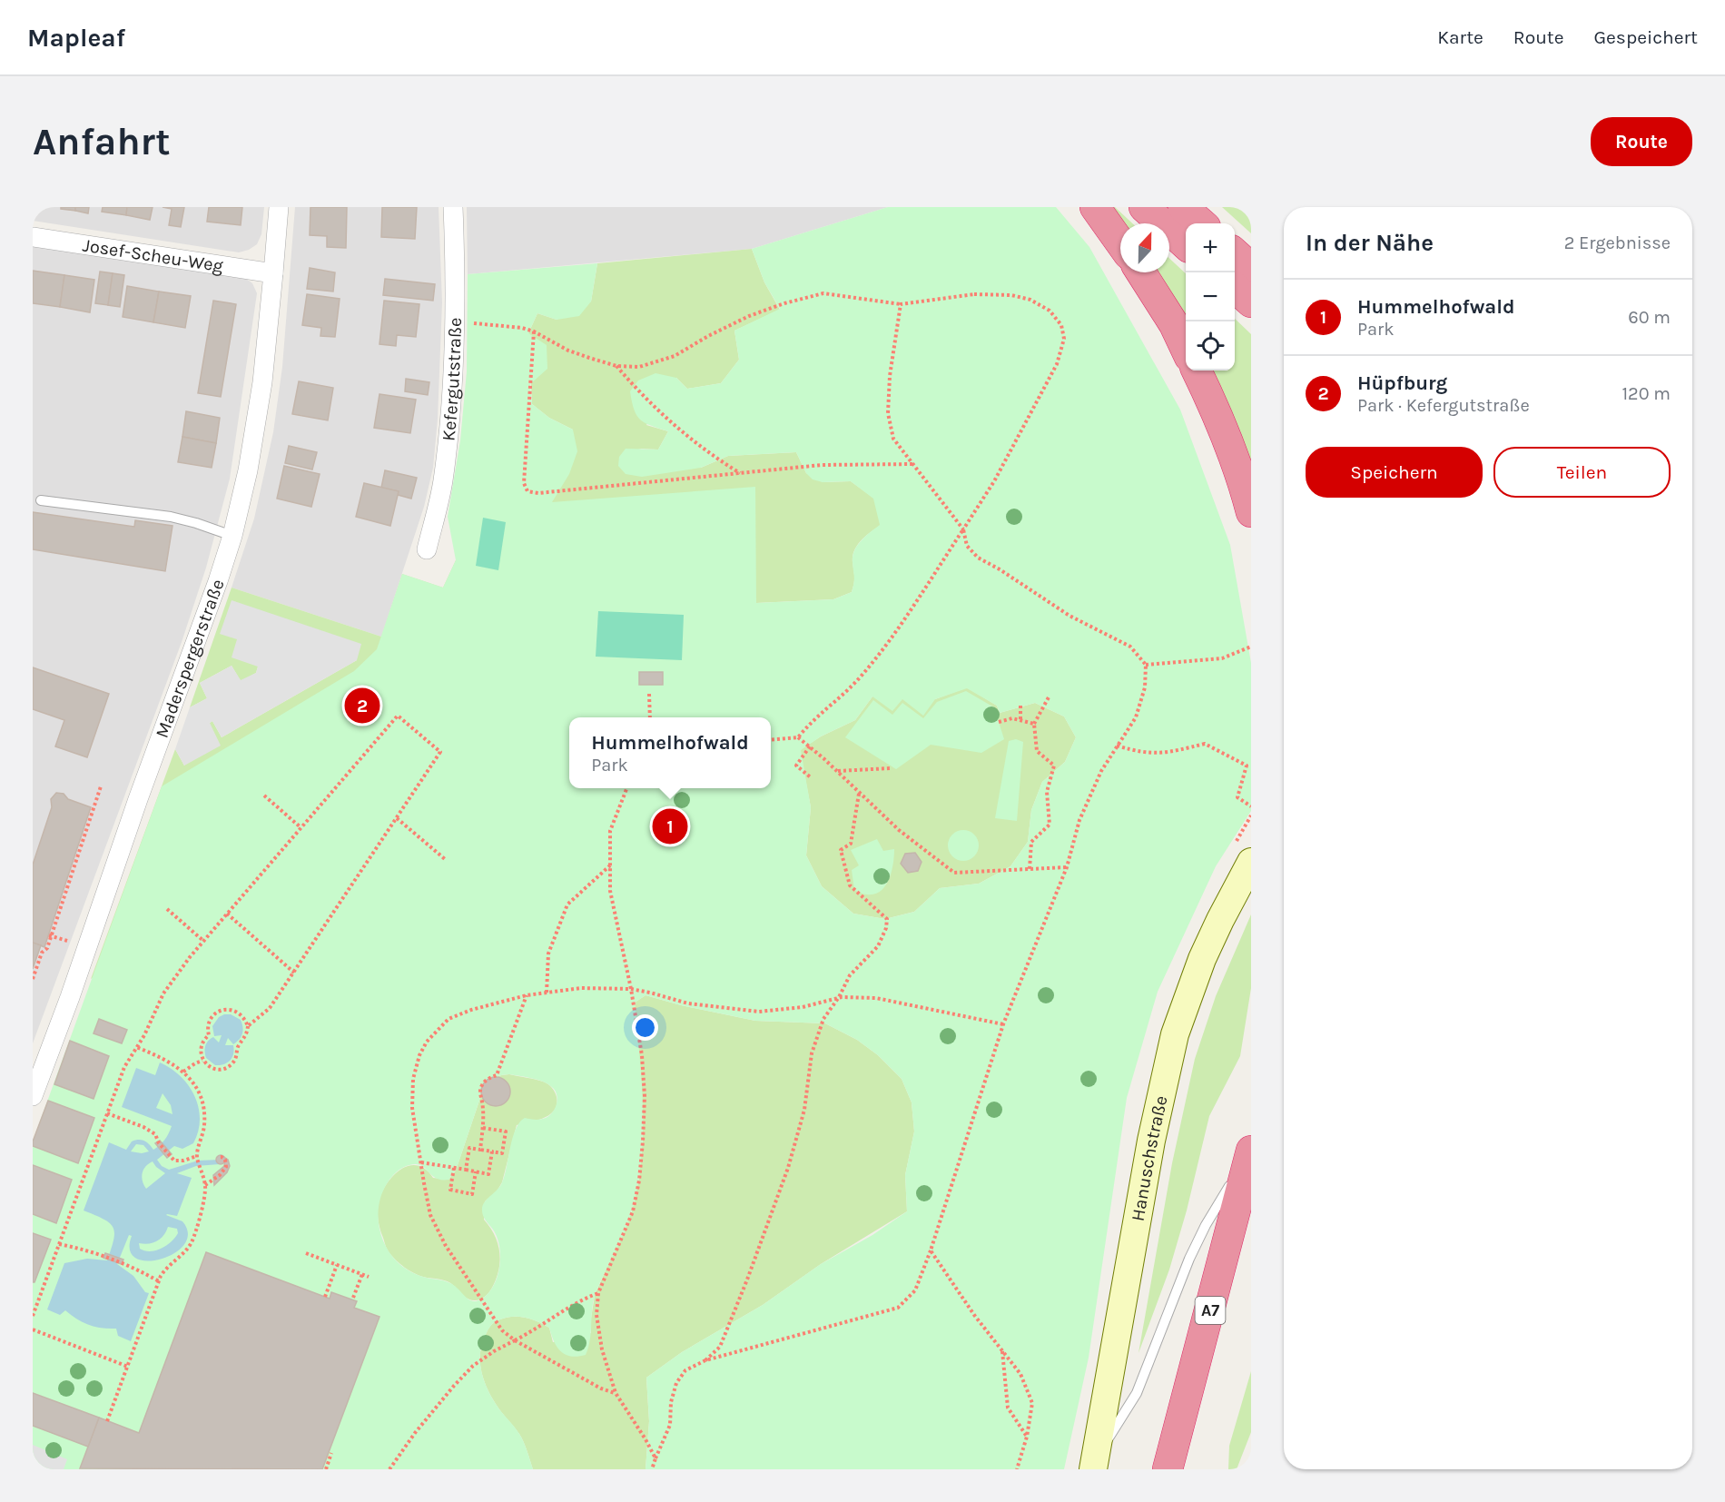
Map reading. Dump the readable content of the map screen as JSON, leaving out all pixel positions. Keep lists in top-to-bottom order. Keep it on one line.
{"streets":{"highway":["A7"],"street":["Josef-Scheu-Weg","Kefergutstraße","Maderspergerstraße","Hanuschstraße"]},"crossings":[["Josef-Scheu-Weg","Maderspergerstraße"]],"north":"top","page":{"header":"Mapleaf","nav":["Karte","Route","Gespeichert"],"buttons":["Route",["Speichern","Teilen"]],"title":"Anfahrt","heading":["In der Nähe","2 Ergebnisse"],"map_buttons":["+","−"],"list":[{"mark":"1","name":"Hummelhofwald","note":"Park","value":"60 m"},{"mark":"2","name":"Hüpfburg","note":"Park · Kefergutstraße","value":"120 m"}],"pins":["2","1"],"popup":["Hummelhofwald","Park"]}}
